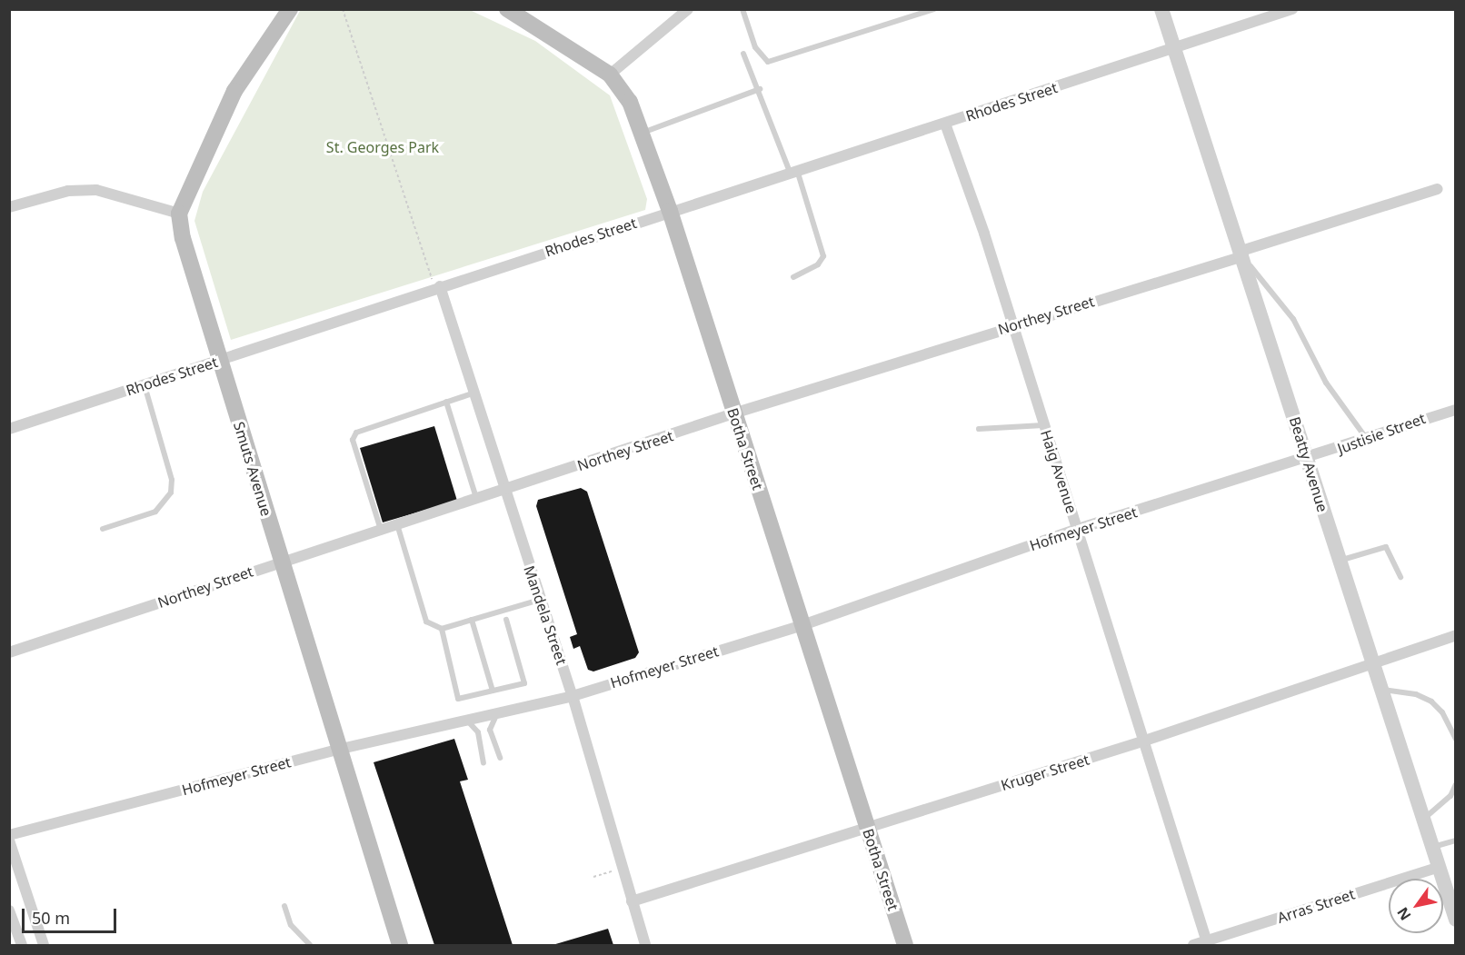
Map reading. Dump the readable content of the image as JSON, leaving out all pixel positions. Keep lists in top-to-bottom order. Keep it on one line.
{"streets":{"main road":["Botha Street","Smuts Avenue"],"street":["Rhodes Street","Northey Street","Justisie Street","Beatty Avenue","Haig Avenue","Hofmeyer Street","Mandela Street","Kruger Street","Arras Street"]},"crossings":[["Rhodes Street","Botha Street"],["Rhodes Street","Beatty Avenue"],["Rhodes Street","Smuts Avenue"],["Rhodes Street","Haig Avenue"],["Rhodes Street","Mandela Street"],["Northey Street","Botha Street"],["Northey Street","Beatty Avenue"],["Northey Street","Smuts Avenue"],["Northey Street","Haig Avenue"],["Northey Street","Mandela Street"],["Justisie Street","Beatty Avenue"],["Justisie Street","Hofmeyer Street"],["Botha Street","Hofmeyer Street"],["Botha Street","Kruger Street"],["Beatty Avenue","Hofmeyer Street"],["Beatty Avenue","Kruger Street"],["Beatty Avenue","Arras Street"],["Smuts Avenue","Hofmeyer Street"],["Haig Avenue","Hofmeyer Street"],["Haig Avenue","Kruger Street"],["Haig Avenue","Arras Street"],["Hofmeyer Street","Mandela Street"],["Mandela Street","Kruger Street"]],"parks":["St. Georges Park"],"scale_bar":"50 m","north":"bottom left"}
